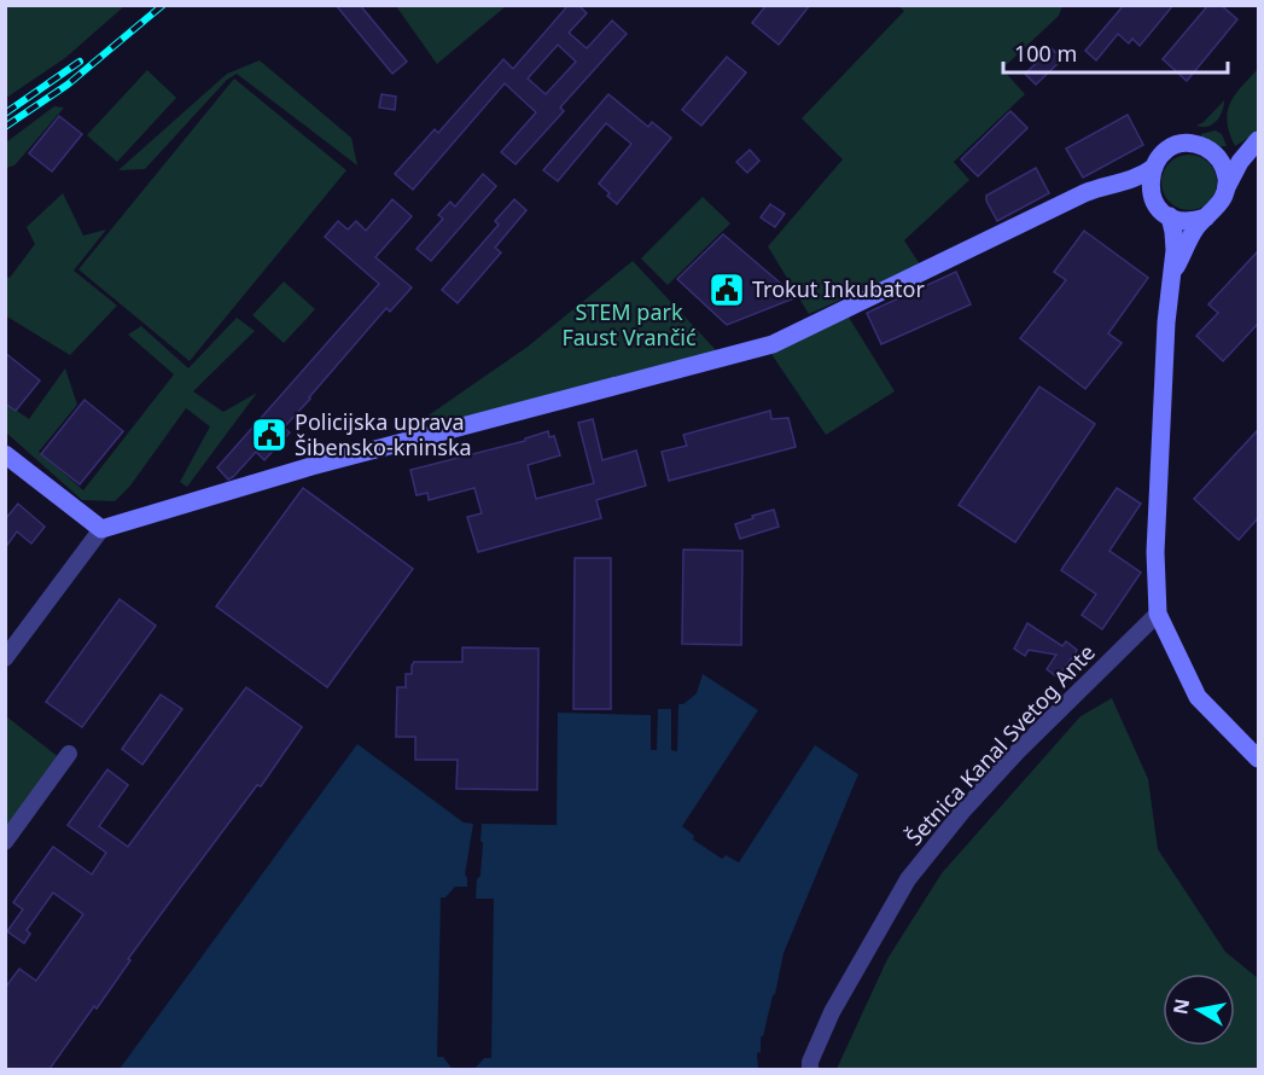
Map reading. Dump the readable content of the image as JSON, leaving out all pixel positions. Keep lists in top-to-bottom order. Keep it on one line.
{"streets":{"street":["Šetnica Kanal Svetog Ante"]},"parks":["STEM park Faust Vrančić"],"places":{"public building":["Trokut Inkubator","Policijska uprava Šibensko-kninska"]},"scale_bar":"100 m","north":"left"}
